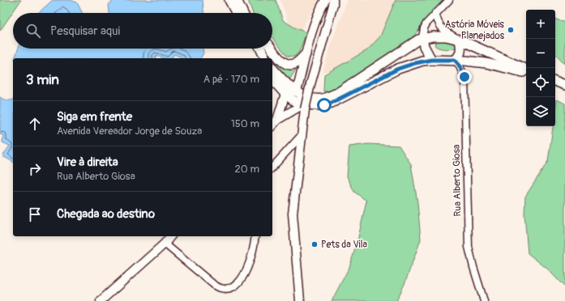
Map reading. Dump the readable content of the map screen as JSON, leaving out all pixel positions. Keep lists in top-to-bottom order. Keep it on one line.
{"streets":{"street":["Rua Alberto Giosa"]},"places":["Astória Móveis Planejados","Pets da Vila"],"page":{"map_buttons":["+","−"],"search":"Pesquisar aqui","heading":["3 min","A pé · 170 m"],"list":[["Siga em frente","Avenida Vereador Jorge de Souza","150 m"],["Vire à direita","Rua Alberto Giosa","20 m"],"Chegada ao destino"]}}
